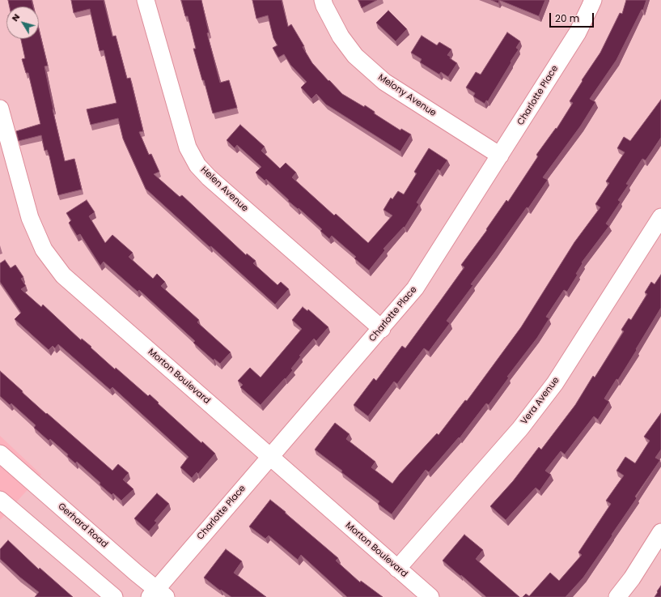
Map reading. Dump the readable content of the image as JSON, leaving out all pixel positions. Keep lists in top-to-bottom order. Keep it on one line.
{"streets":{"street":["Melony Avenue","Charlotte Place","Helen Avenue","Morton Boulevard","Vera Avenue","Gerhard Road"]},"crossings":[["Melony Avenue","Charlotte Place"],["Charlotte Place","Helen Avenue"],["Charlotte Place","Morton Boulevard"],["Charlotte Place","Gerhard Road"],["Morton Boulevard","Vera Avenue"]],"scale_bar":"20 m","north":"top left"}
